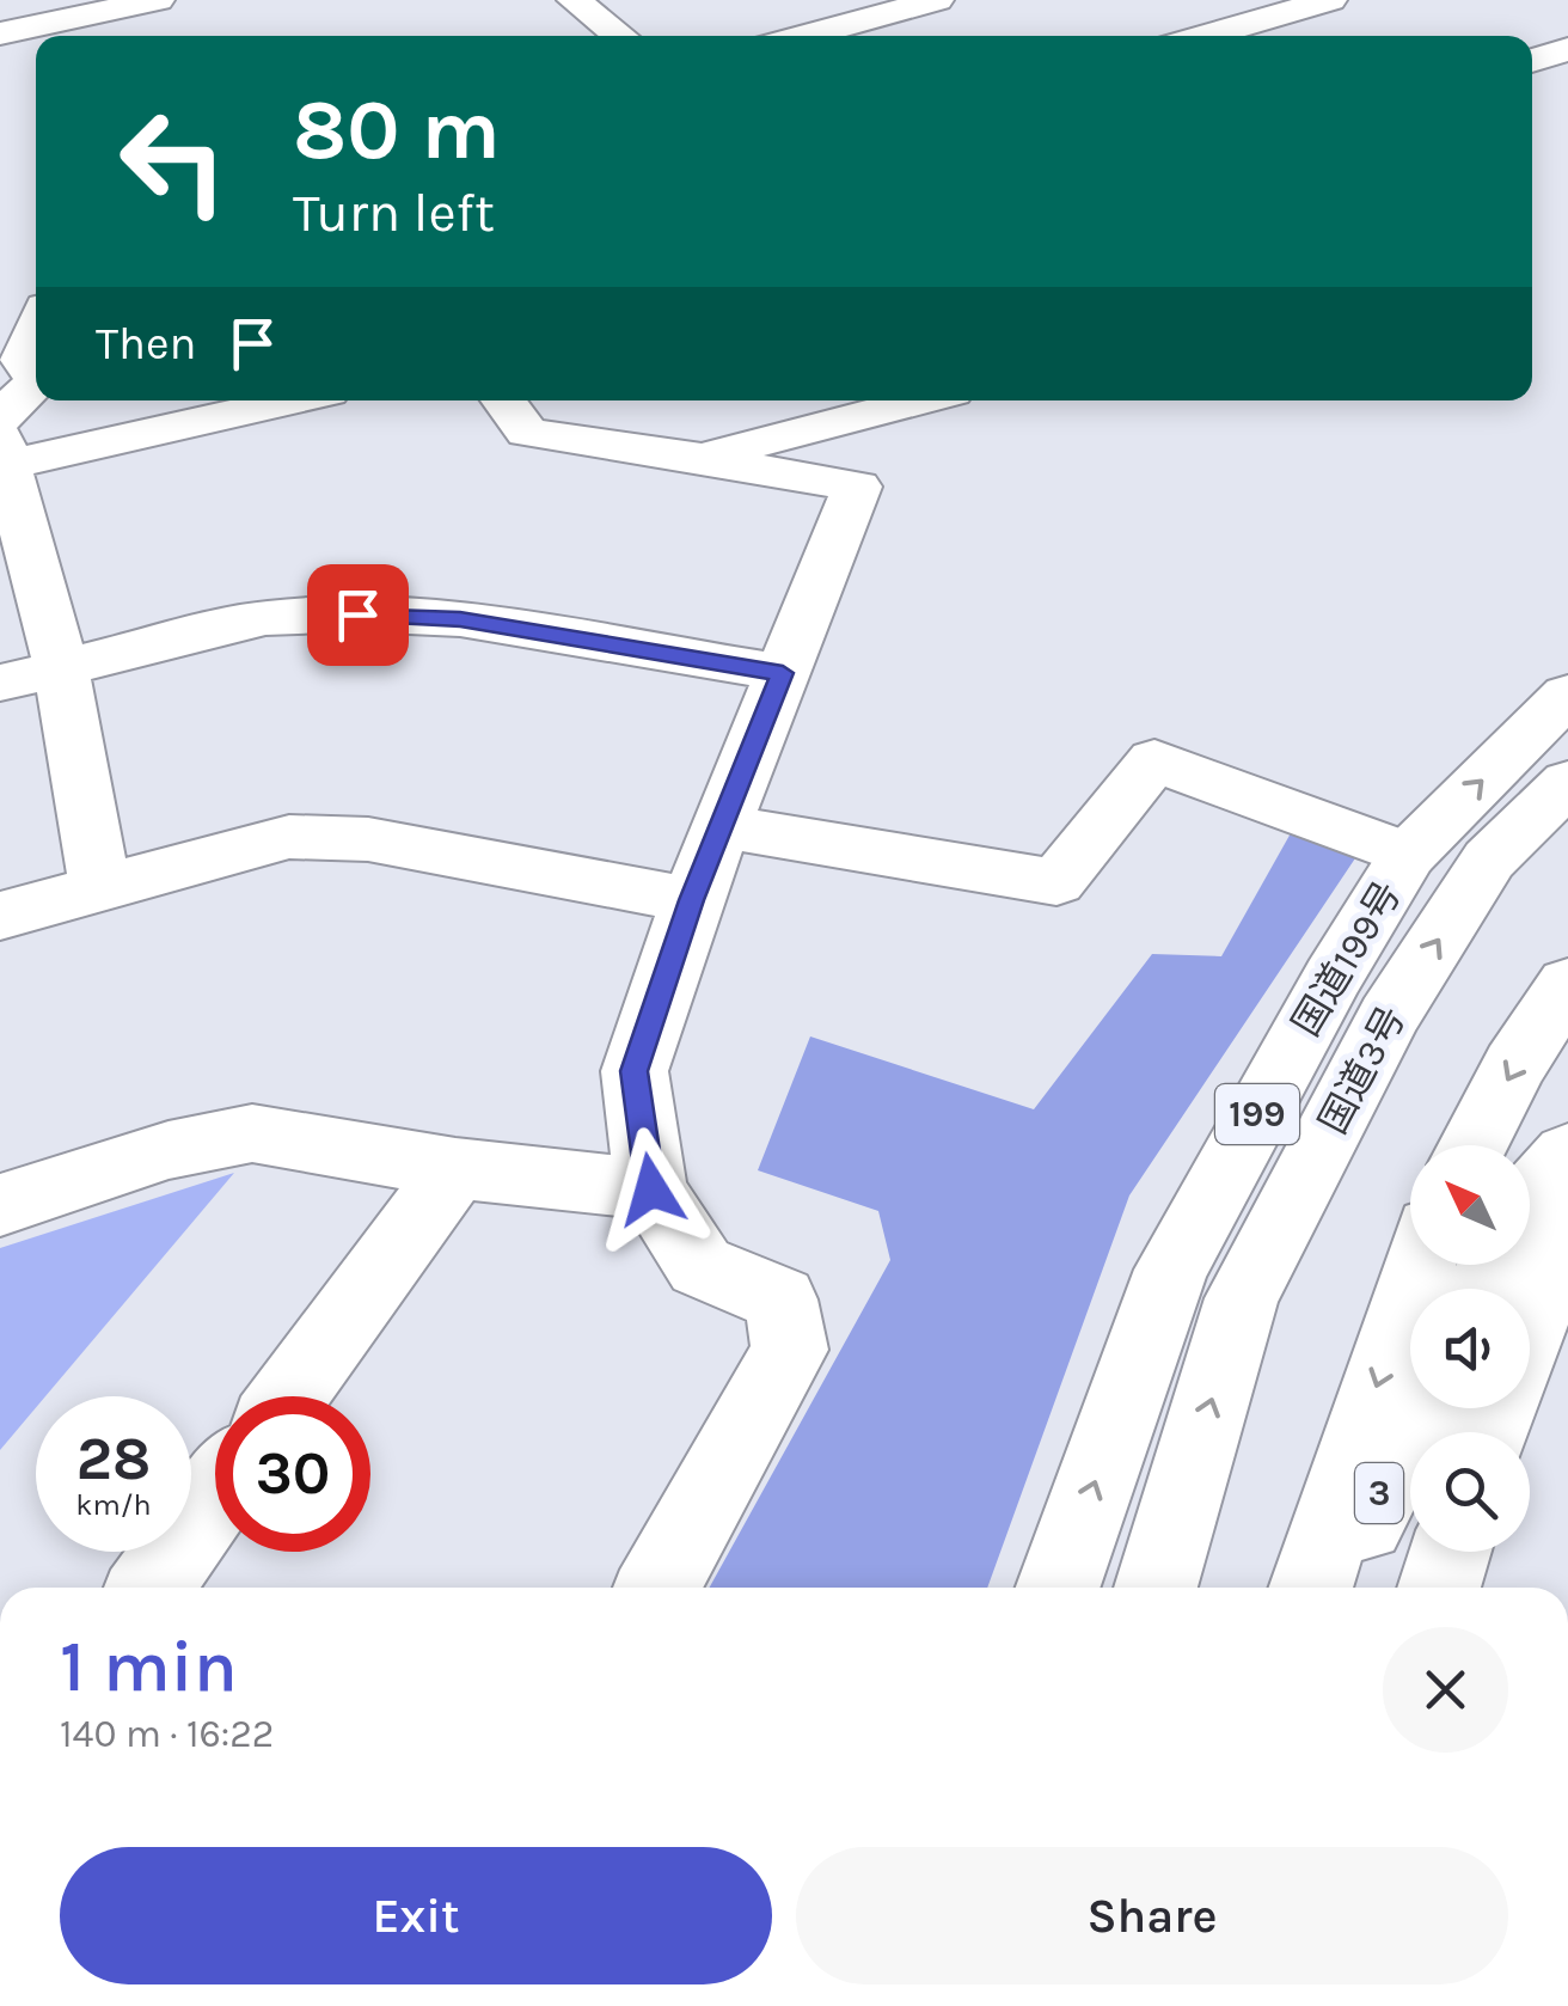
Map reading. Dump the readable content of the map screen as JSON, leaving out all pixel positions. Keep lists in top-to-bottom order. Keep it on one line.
{"streets":{"main road":["国道199号","国道3号","199","3"]},"north":"top left","page":{"turn":["80 m","Turn left"],"then":"Then","speed":"28 km/h","limit":"30","heading":["1 min","140 m · 16:22"],"buttons":["Exit","Share"]}}
